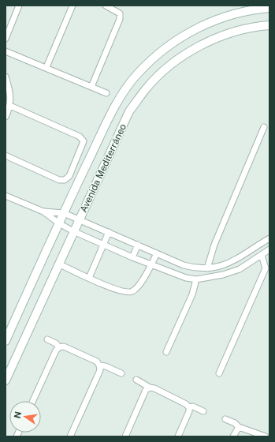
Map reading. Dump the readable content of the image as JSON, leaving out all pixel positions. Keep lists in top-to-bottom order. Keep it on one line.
{"streets":{"street":["Avenida Mediterráneo"]},"north":"left"}
